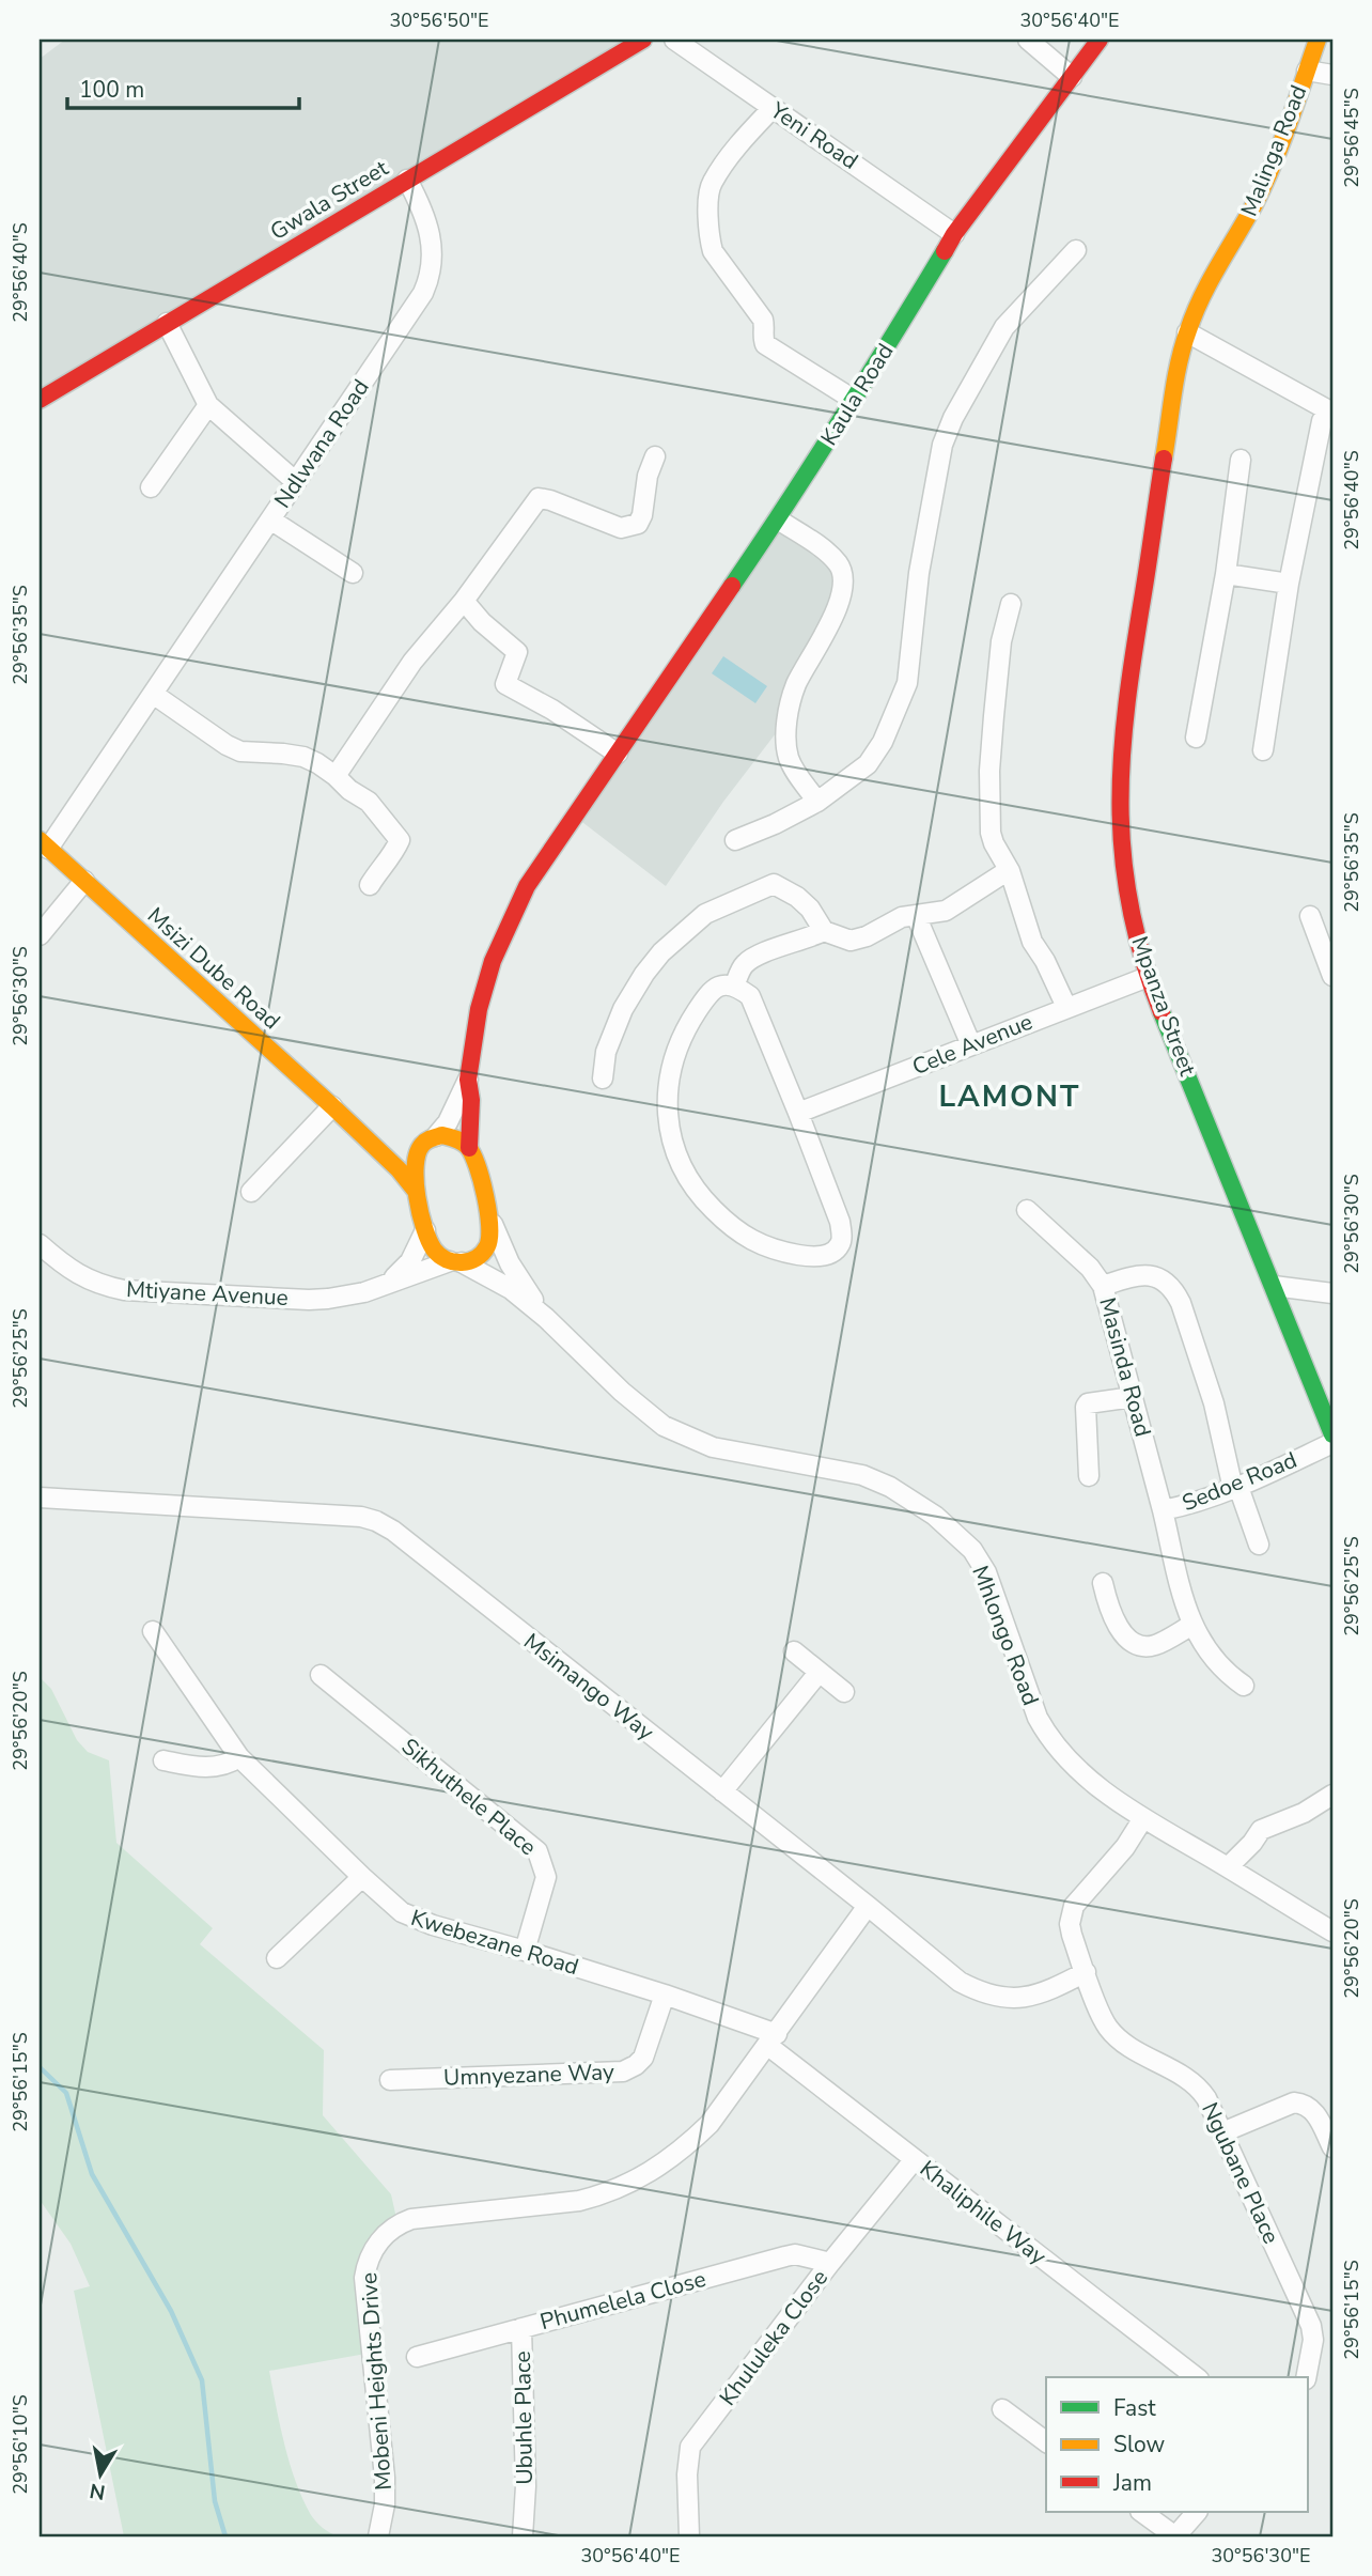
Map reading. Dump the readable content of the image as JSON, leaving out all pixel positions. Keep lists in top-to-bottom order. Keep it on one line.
{"streets":{"street":["Yeni Road","Malinga Road","Gwala Street","Kaula Road","Ndlwana Road","Msizi Dube Road","Mpanza Street","Cele Avenue","Mtiyane Avenue","Masinda Road","Sedoe Road","Mhlongo Road","Msimango Way","Sikhuthele Place","Kwebezane Road","Umnyezane Way","Ngubane Place","Khaliphile Way","Phumelela Close","Khululeka Close","Mobeni Heights Drive","Ubuhle Place"]},"crossings":[["Yeni Road","Kaula Road"],["Malinga Road","Mpanza Street"],["Gwala Street","Ndlwana Road"],["Ndlwana Road","Msizi Dube Road"],["Mpanza Street","Cele Avenue"],["Mtiyane Avenue","Mhlongo Road"],["Masinda Road","Sedoe Road"],["Mhlongo Road","Ngubane Place"],["Msimango Way","Ngubane Place"],["Sikhuthele Place","Kwebezane Road"],["Kwebezane Road","Umnyezane Way"],["Kwebezane Road","Khaliphile Way"],["Kwebezane Road","Mobeni Heights Drive"],["Khaliphile Way","Khululeka Close"],["Khaliphile Way","Mobeni Heights Drive"],["Phumelela Close","Khululeka Close"],["Phumelela Close","Ubuhle Place"]],"districts":["LAMONT"],"legend":["Fast","Slow","Jam"],"scale_bar":"100 m","north":"bottom","coordinates":["30°56'50\"E","30°56'40\"E","29°56'45\"S","29°56'40\"S","29°56'35\"S","29°56'30\"S","29°56'25\"S","29°56'20\"S","29°56'15\"S","29°56'10\"S","30°56'30\"E"]}
